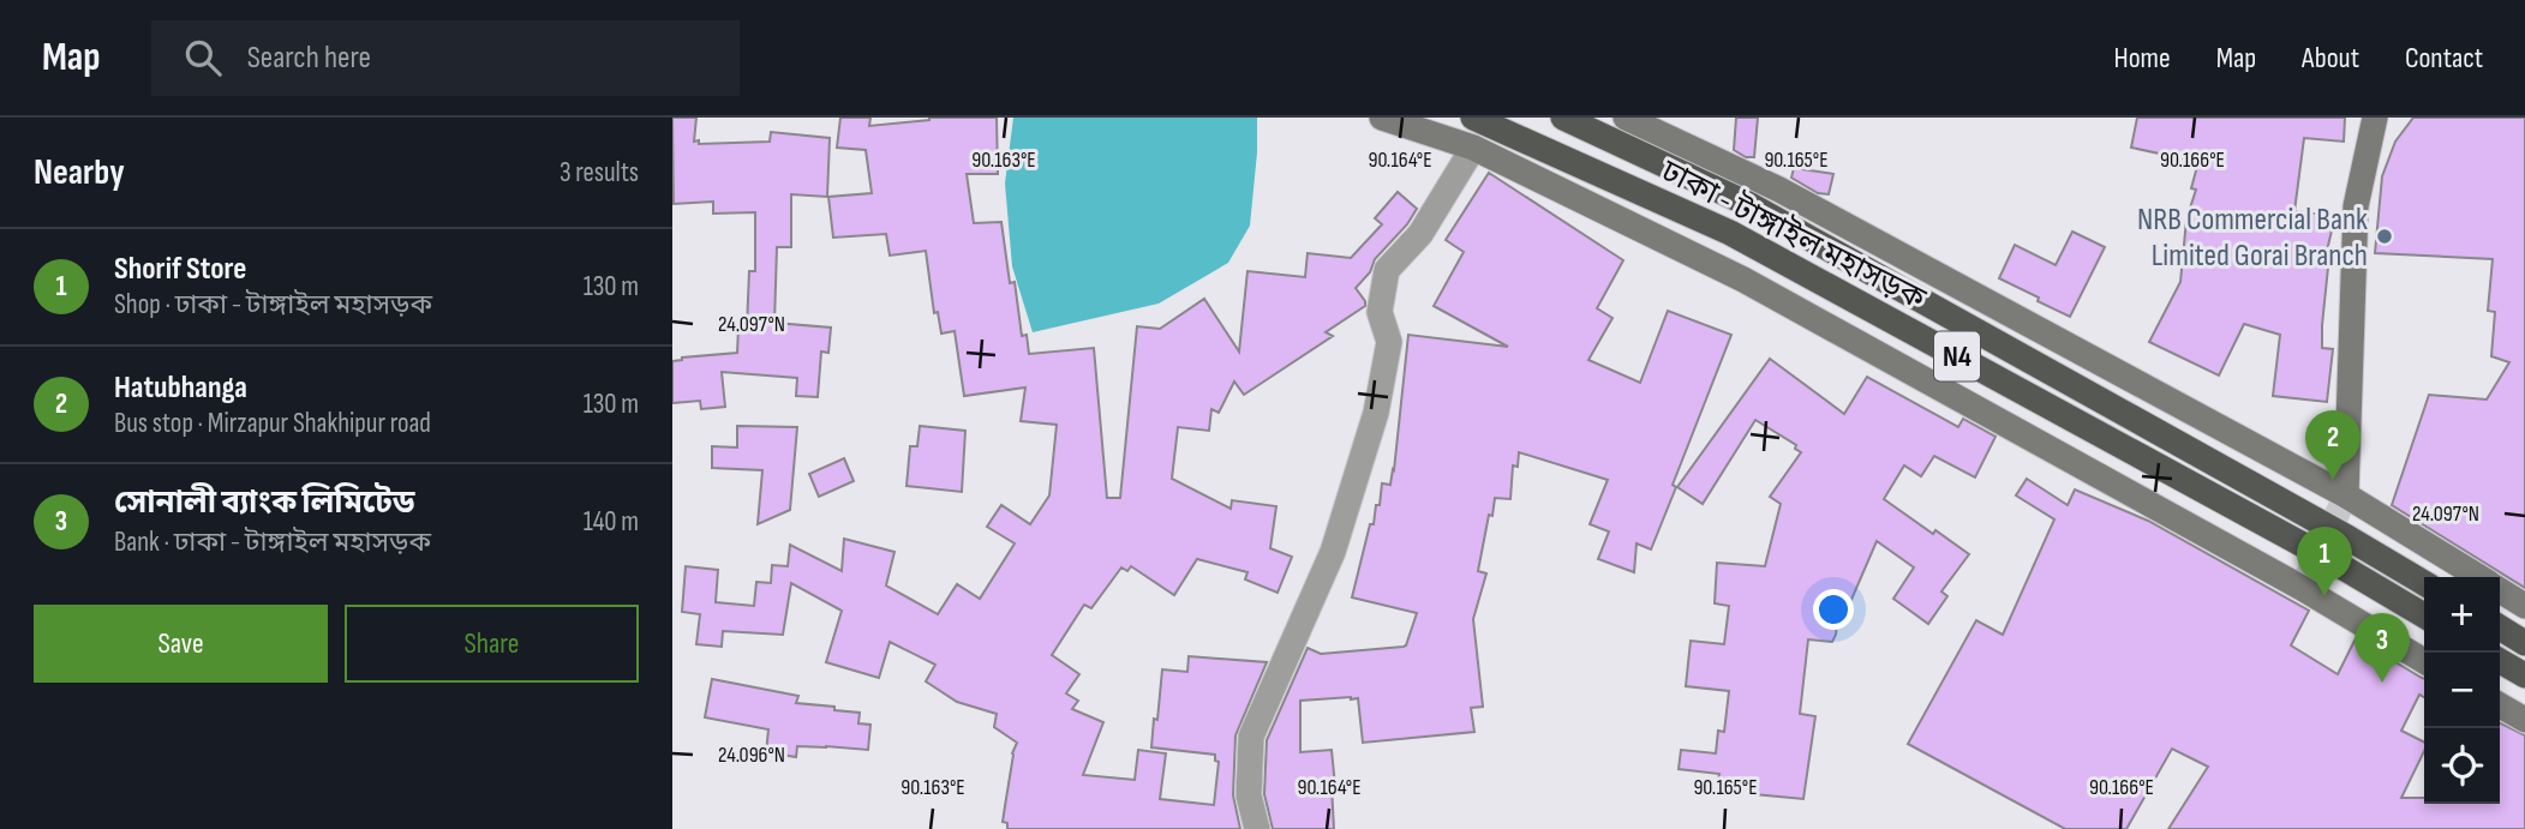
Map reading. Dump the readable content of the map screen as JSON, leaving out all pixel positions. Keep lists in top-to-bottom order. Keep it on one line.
{"streets":{"highway":["ঢাকা - টাঙ্গাইল মহাসড়ক","N4"]},"places":["NRB Commercial Bank Limited Gorai Branch"],"page":{"header":"Map","search":"Search here","nav":["Home","Map","About","Contact"],"heading":["Nearby","3 results"],"list":[{"mark":"1","name":"Shorif Store","note":"Shop · ঢাকা - টাঙ্গাইল মহাসড়ক","value":"130 m"},{"mark":"2","name":"Hatubhanga","note":"Bus stop · Mirzapur Shakhipur road","value":"130 m"},{"mark":"3","name":"সোনালী ব্যাংক লিমিটেড","note":"Bank · ঢাকা - টাঙ্গাইল মহাসড়ক","value":"140 m"}],"pins":["2","1","3"],"map_buttons":["+","−"],"buttons":["Save","Share"]},"coordinates":["90.163°E","90.164°E","90.165°E","90.166°E","24.097°N","24.096°N"]}
